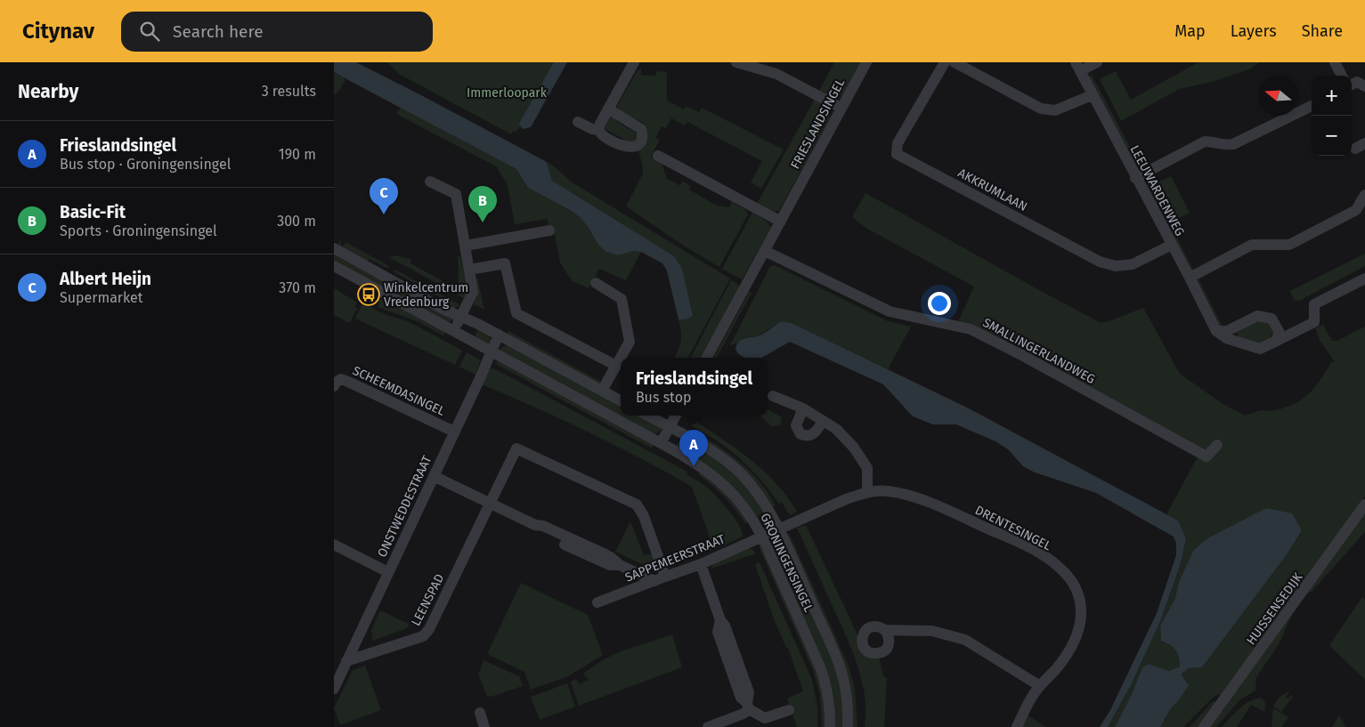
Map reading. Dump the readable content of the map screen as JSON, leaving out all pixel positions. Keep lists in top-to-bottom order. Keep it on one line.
{"streets":{"street":["FRIESLANDSINGEL","AKKRUMLAAN","LEEUWARDENWEG","SMALLINGERLANDWEG","SCHEEMDASINGEL","ONSTWEDDESTRAAT","DRENTESINGEL","SAPPEMEERSTRAAT","GRONINGENSINGEL","LEENSPAD","HUISSENSEDIJK"]},"crossings":[["FRIESLANDSINGEL","SMALLINGERLANDWEG"],["AKKRUMLAAN","LEEUWARDENWEG"],["SCHEEMDASINGEL","ONSTWEDDESTRAAT"],["ONSTWEDDESTRAAT","GRONINGENSINGEL"],["ONSTWEDDESTRAAT","LEENSPAD"],["DRENTESINGEL","SAPPEMEERSTRAAT"],["DRENTESINGEL","GRONINGENSINGEL"],["SAPPEMEERSTRAAT","GRONINGENSINGEL"],["SAPPEMEERSTRAAT","LEENSPAD"]],"parks":["Immerloopark"],"places":{"bus stop":["Winkelcentrum Vredenburg"]},"north":"left","page":{"header":"Citynav","search":"Search here","nav":["Map","Layers","Share"],"heading":["Nearby","3 results"],"map_buttons":["+","−"],"list":[{"mark":"A","name":"Frieslandsingel","note":"Bus stop · Groningensingel","value":"190 m"},{"mark":"B","name":"Basic-Fit","note":"Sports · Groningensingel","value":"300 m"},{"mark":"C","name":"Albert Heijn","note":"Supermarket","value":"370 m"}],"pins":["C","B","A"],"popup":["Frieslandsingel","Bus stop"]}}
